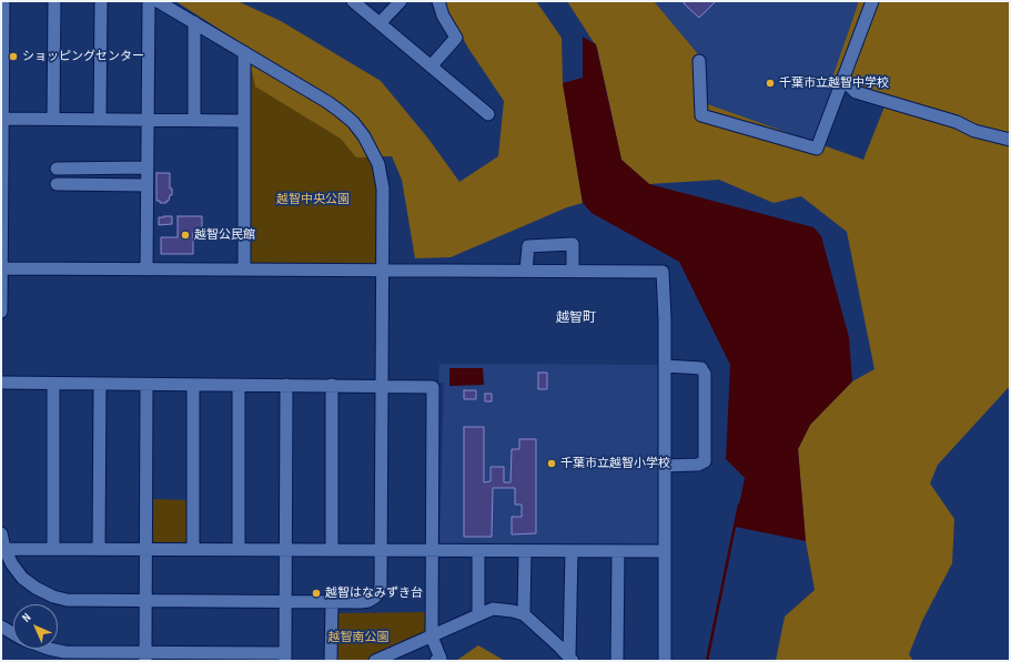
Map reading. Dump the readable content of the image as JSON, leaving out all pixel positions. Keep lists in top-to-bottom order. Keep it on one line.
{"districts":["越智町"],"parks":["越智中央公園","越智南公園"],"places":["ショッピングセンター","千葉市立越智中学校","越智公民館","千葉市立越智小学校","越智はなみずき台"],"north":"top left"}
